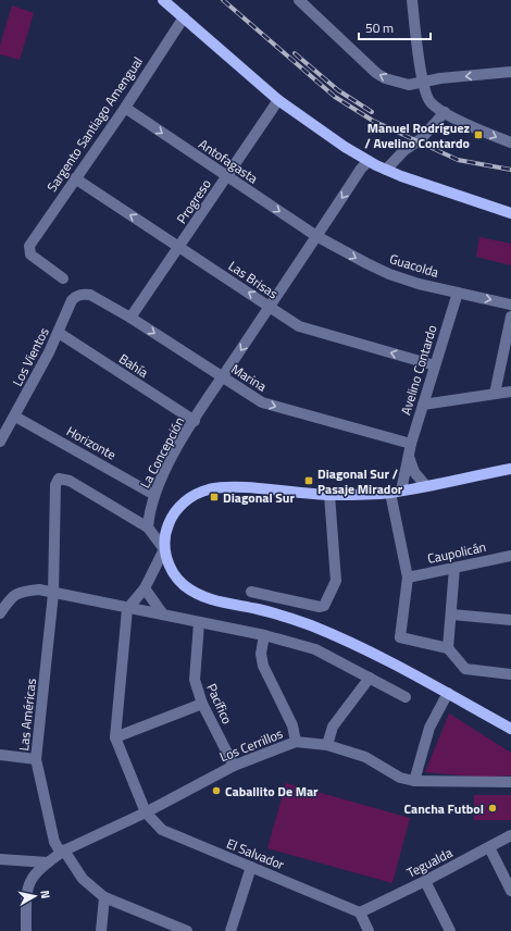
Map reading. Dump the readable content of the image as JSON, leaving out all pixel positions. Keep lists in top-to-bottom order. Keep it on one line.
{"streets":{"street":["Sargento Santiago Amengual","Antofagasta","Progreso","Guacolda","Las Brisas","Los Vientos","Bahía","Avelino Contardo","Marina","Horizonte","La Concepción","Caupolicán","Pacífico","Las Américas","Los Cerrillos","El Salvador","Tegualda"]},"crossings":[["Sargento Santiago Amengual","Antofagasta"],["Sargento Santiago Amengual","Las Brisas"],["Antofagasta","Progreso"],["Antofagasta","Guacolda"],["Antofagasta","La Concepción"],["Progreso","Las Brisas"],["Progreso","Marina"],["Guacolda","Avelino Contardo"],["Guacolda","La Concepción"],["Las Brisas","Avelino Contardo"],["Las Brisas","La Concepción"],["Los Vientos","Bahía"],["Los Vientos","Marina"],["Los Vientos","Horizonte"],["Bahía","La Concepción"],["Avelino Contardo","Marina"],["Avelino Contardo","Caupolicán"],["Marina","La Concepción"],["Horizonte","La Concepción"],["La Concepción","Las Américas"],["Pacífico","Los Cerrillos"],["Las Américas","Los Cerrillos"],["Los Cerrillos","El Salvador"],["El Salvador","Tegualda"]],"one_way":["Antofagasta","Guacolda","Las Brisas","Marina","La Concepción"],"places":{"transit":["Manuel Rodríguez / Avelino Contardo","Diagonal Sur / Pasaje Mirador","Diagonal Sur"],"other":["Caballito De Mar","Cancha Futbol"]},"scale_bar":"50 m","north":"right"}
